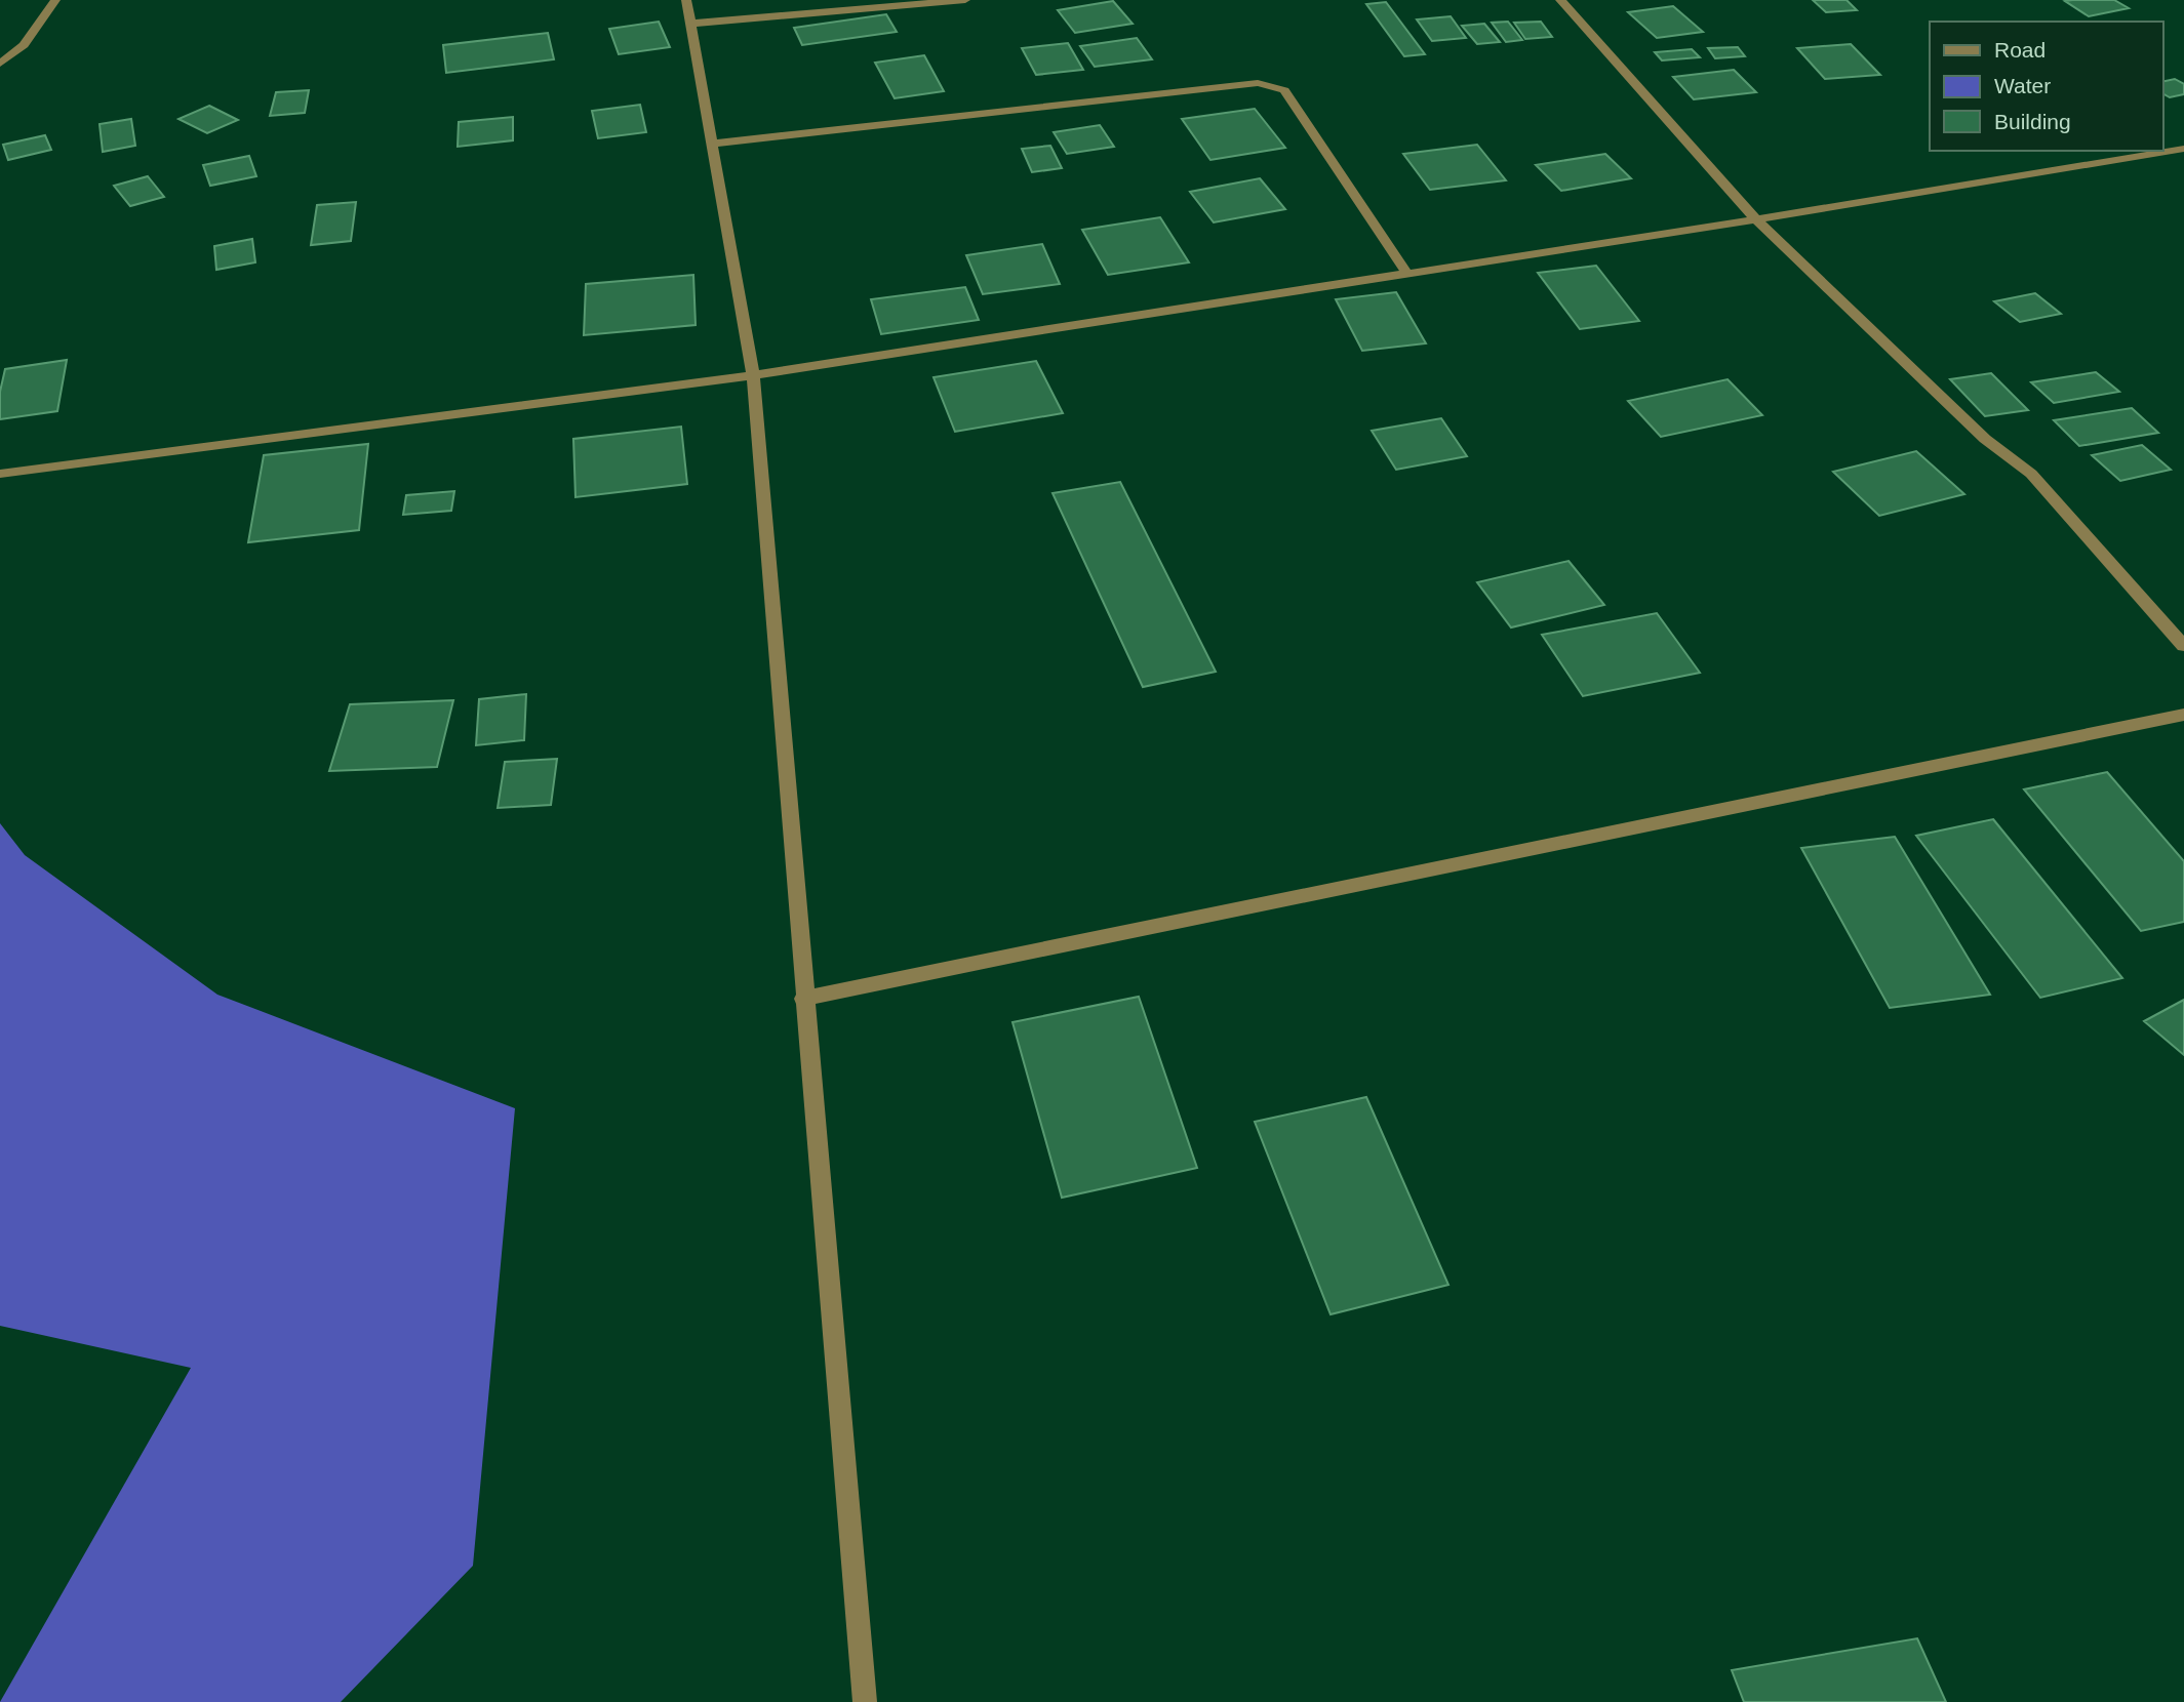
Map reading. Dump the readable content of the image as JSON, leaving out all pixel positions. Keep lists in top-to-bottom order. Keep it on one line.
{"legend":["Road","Water","Building"]}
